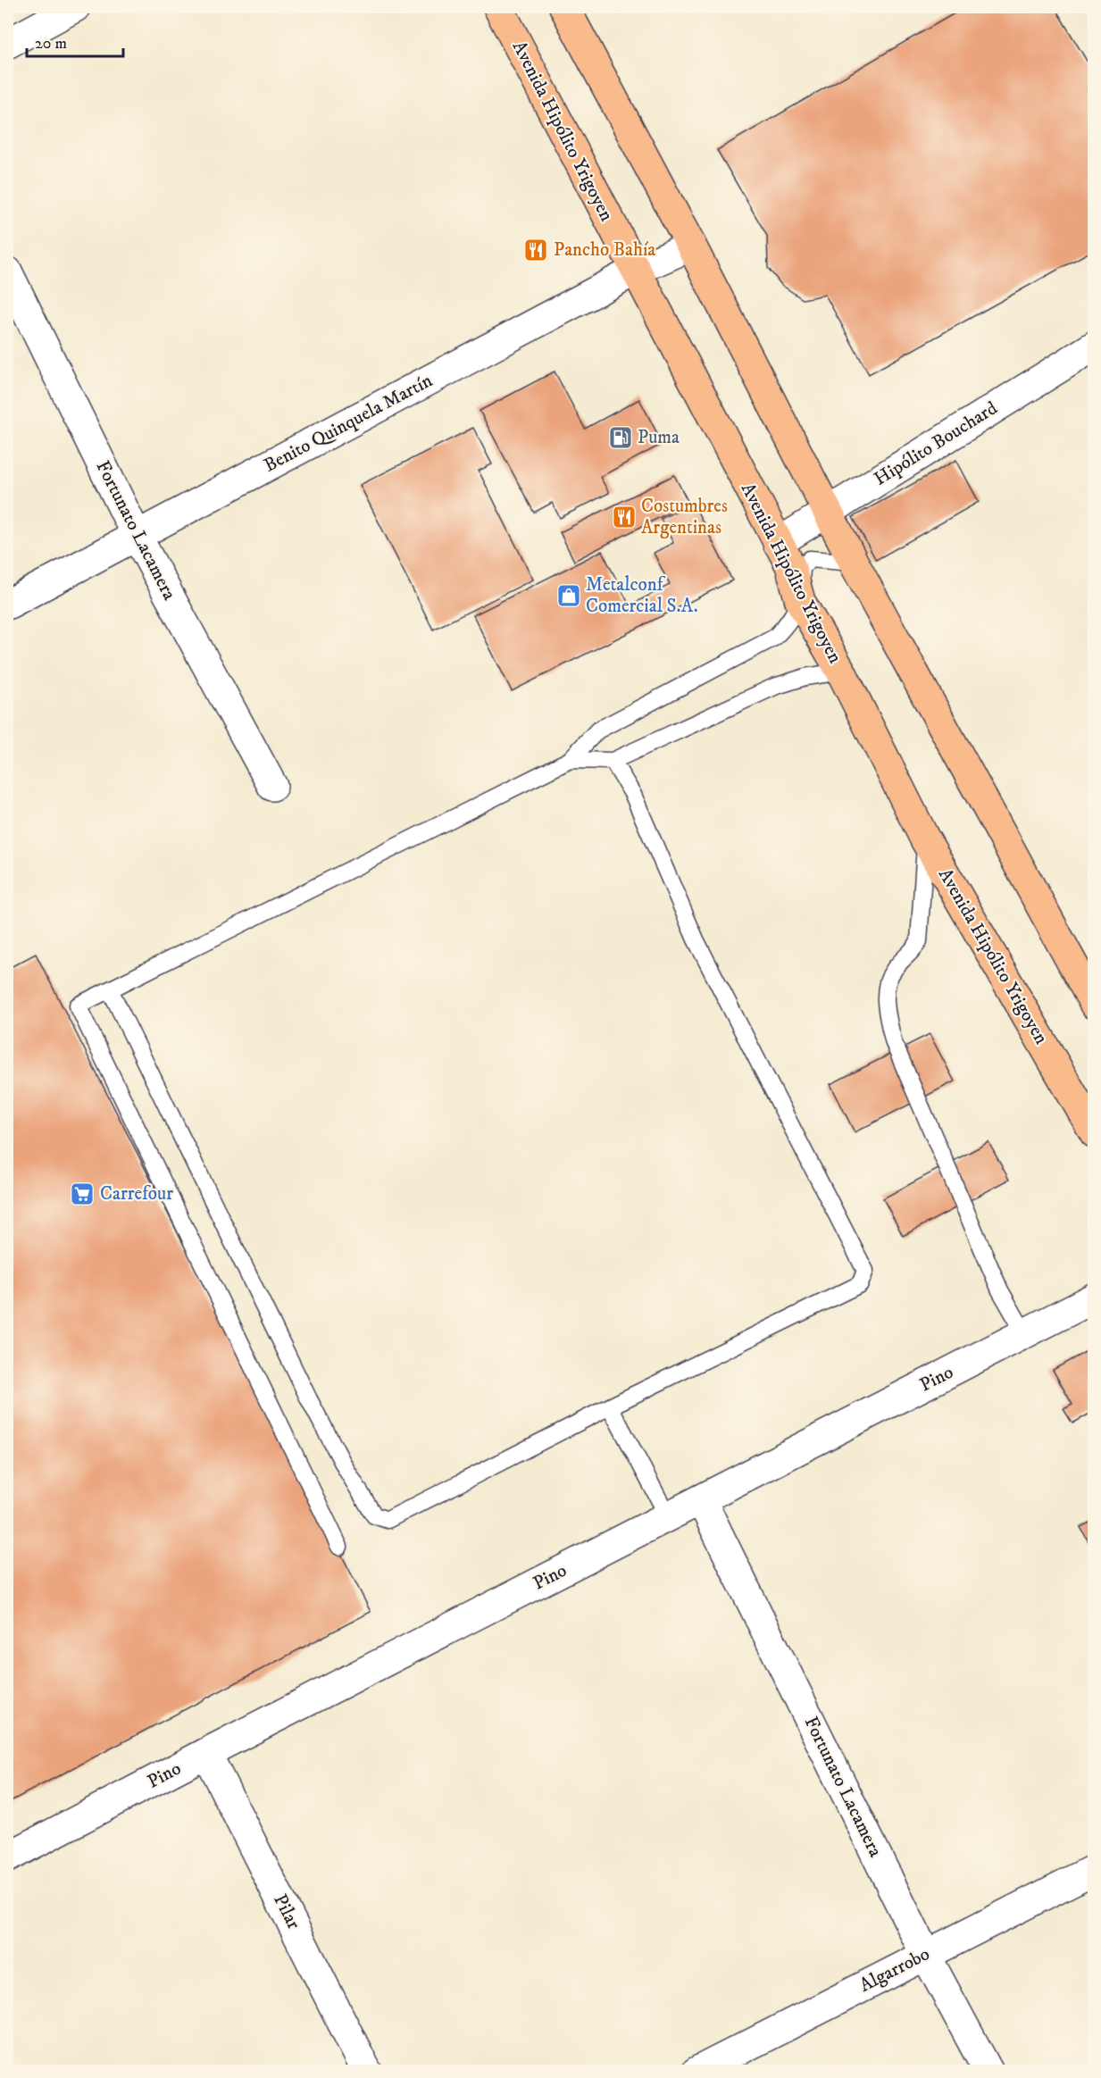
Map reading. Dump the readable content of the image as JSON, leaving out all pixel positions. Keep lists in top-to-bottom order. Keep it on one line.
{"streets":{"main road":["Avenida Hipólito Yrigoyen"],"street":["Benito Quinquela Martín","Hipólito Bouchard","Fortunato Lacamera","Pino","Pilar","Algarrobo"]},"crossings":[["Avenida Hipólito Yrigoyen","Benito Quinquela Martín"],["Avenida Hipólito Yrigoyen","Hipólito Bouchard"],["Benito Quinquela Martín","Fortunato Lacamera"],["Fortunato Lacamera","Pino"],["Fortunato Lacamera","Algarrobo"],["Pino","Pilar"]],"places":{"restaurant":["Pancho Bahía","Costumbres Argentinas"],"fuel station":["Puma"],"shop":["Metalconf Comercial S.A."],"supermarket":["Carrefour"]},"scale_bar":"20 m"}
